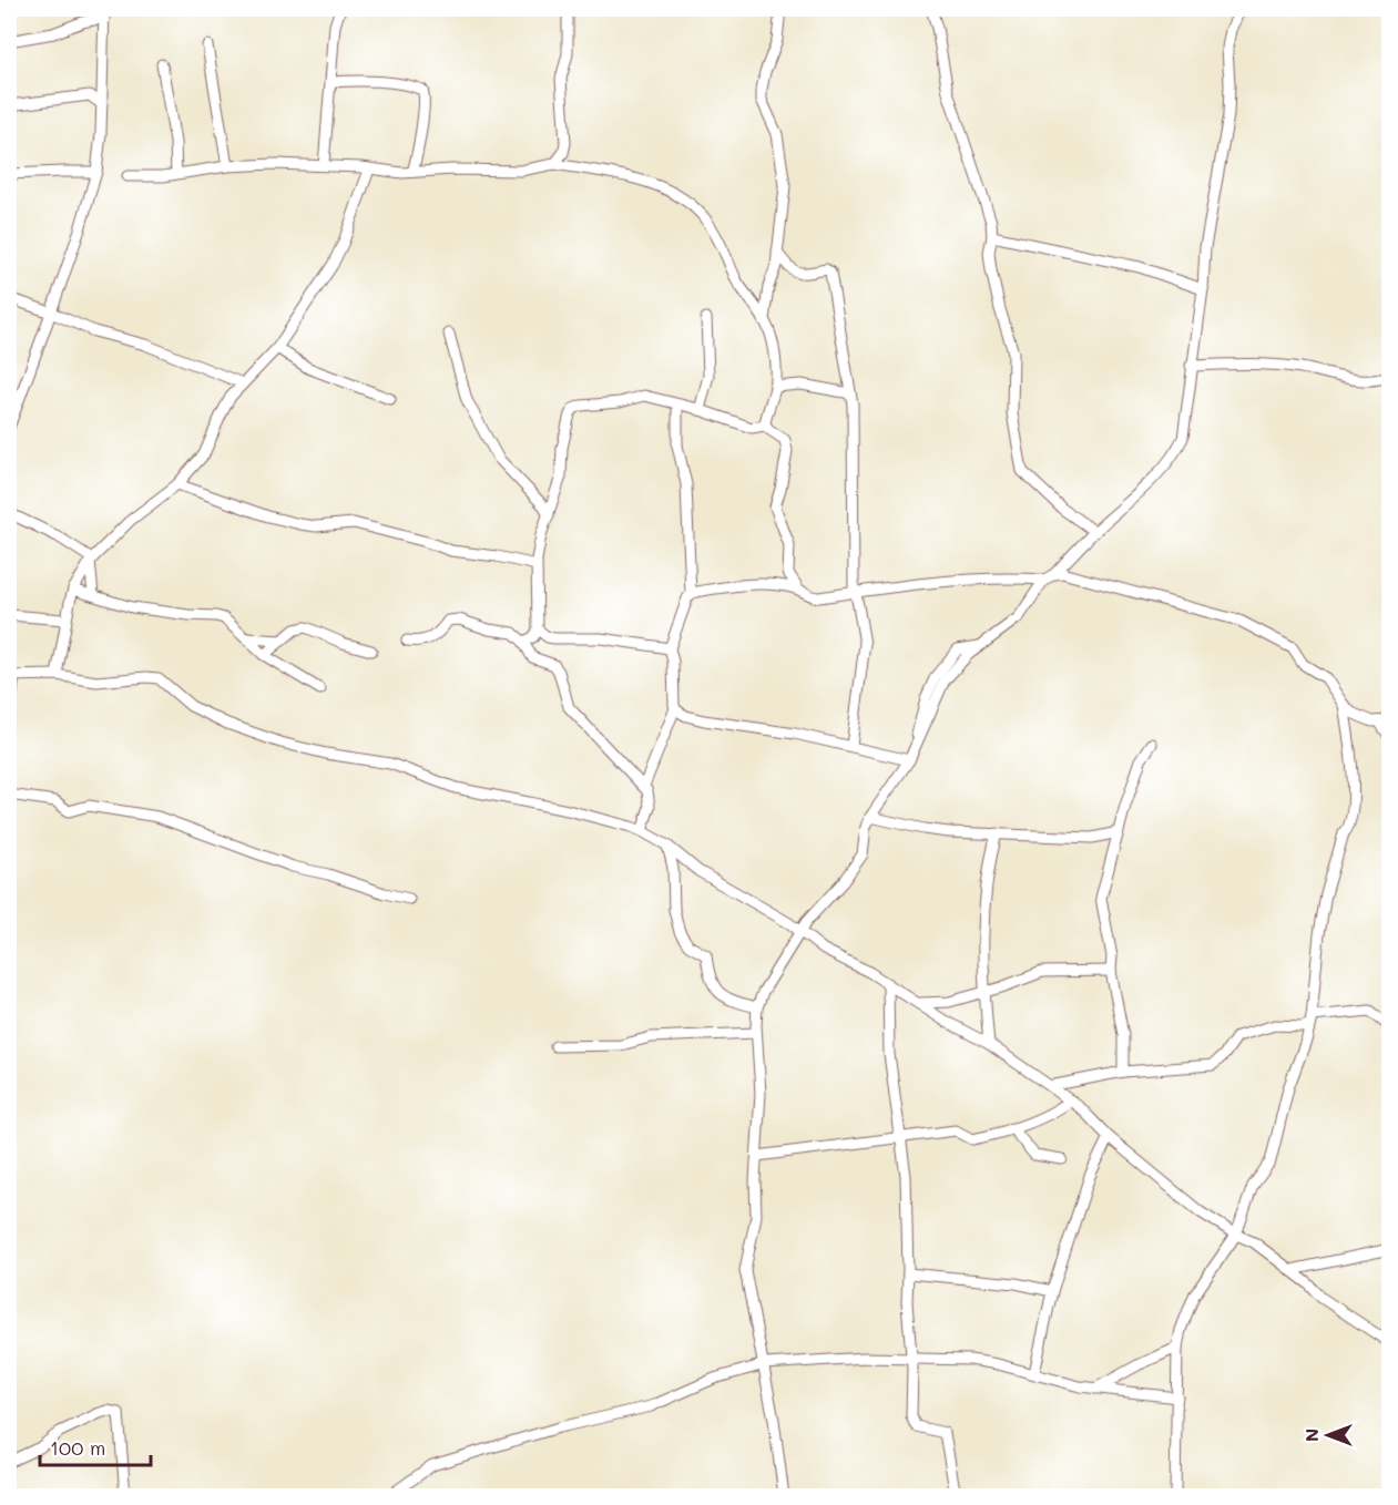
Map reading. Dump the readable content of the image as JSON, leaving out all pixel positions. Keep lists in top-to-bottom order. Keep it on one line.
{"scale_bar":"100 m","north":"left"}
